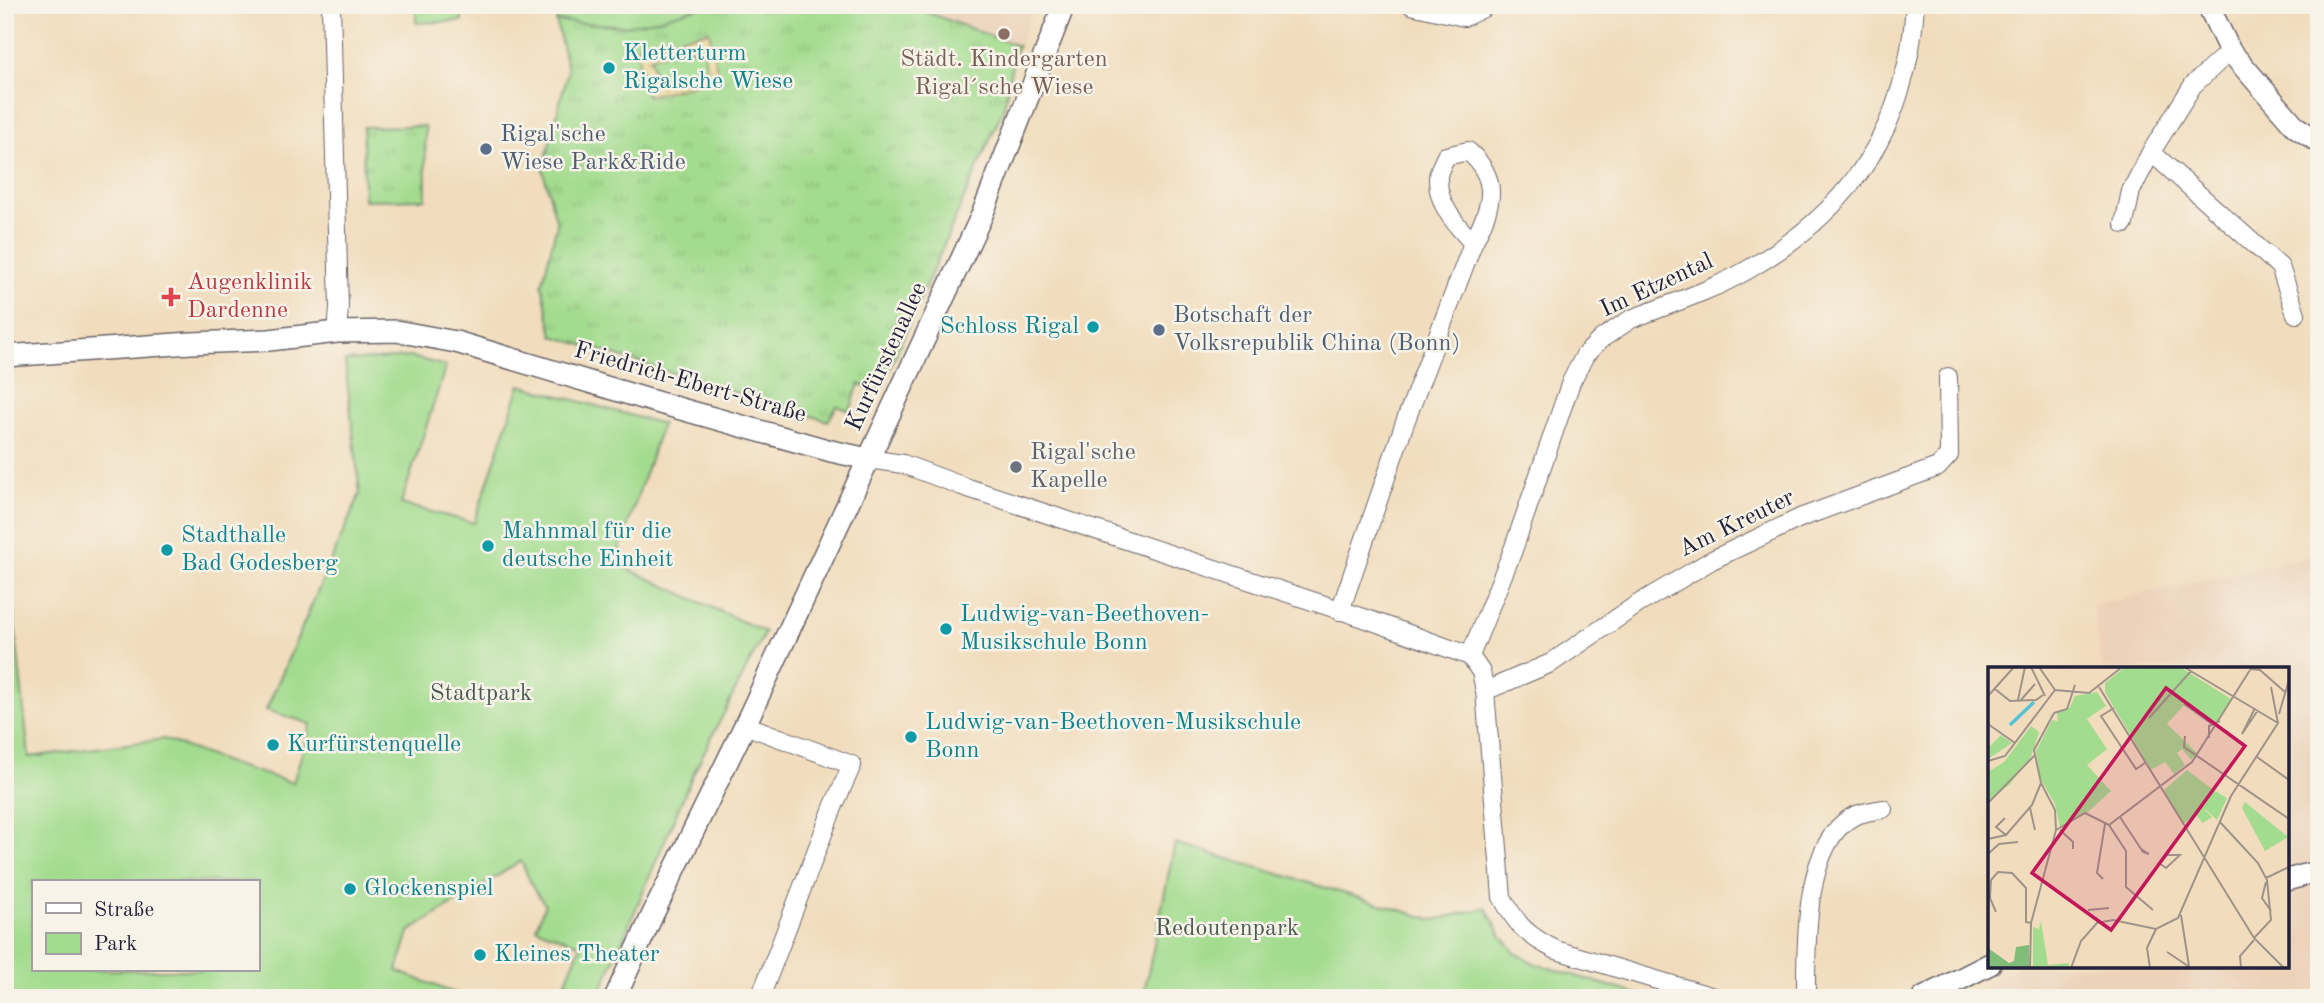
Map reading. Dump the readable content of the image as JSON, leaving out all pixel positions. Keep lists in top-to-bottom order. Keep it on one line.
{"streets":{"street":["Im Etzental","Kurfürstenallee","Friedrich-Ebert-Straße","Am Kreuter"]},"crossings":[["Im Etzental","Friedrich-Ebert-Straße"],["Kurfürstenallee","Friedrich-Ebert-Straße"]],"parks":["Stadtpark","Redoutenpark"],"places":{"other":["Städt. Kindergarten Rigal´sche Wiese","Kletterturm Rigalsche Wiese","Rigal'sche Wiese Park&Ride","Schloss Rigal","Botschaft der Volksrepublik China (Bonn)","Rigal'sche Kapelle","Mahnmal für die deutsche Einheit","Stadthalle Bad Godesberg","Ludwig-van-Beethoven- Musikschule Bonn","Ludwig-van-Beethoven-Musikschule Bonn","Kurfürstenquelle","Glockenspiel","Kleines Theater"],"health":["Augenklinik Dardenne"]},"legend":["Straße","Park"]}
